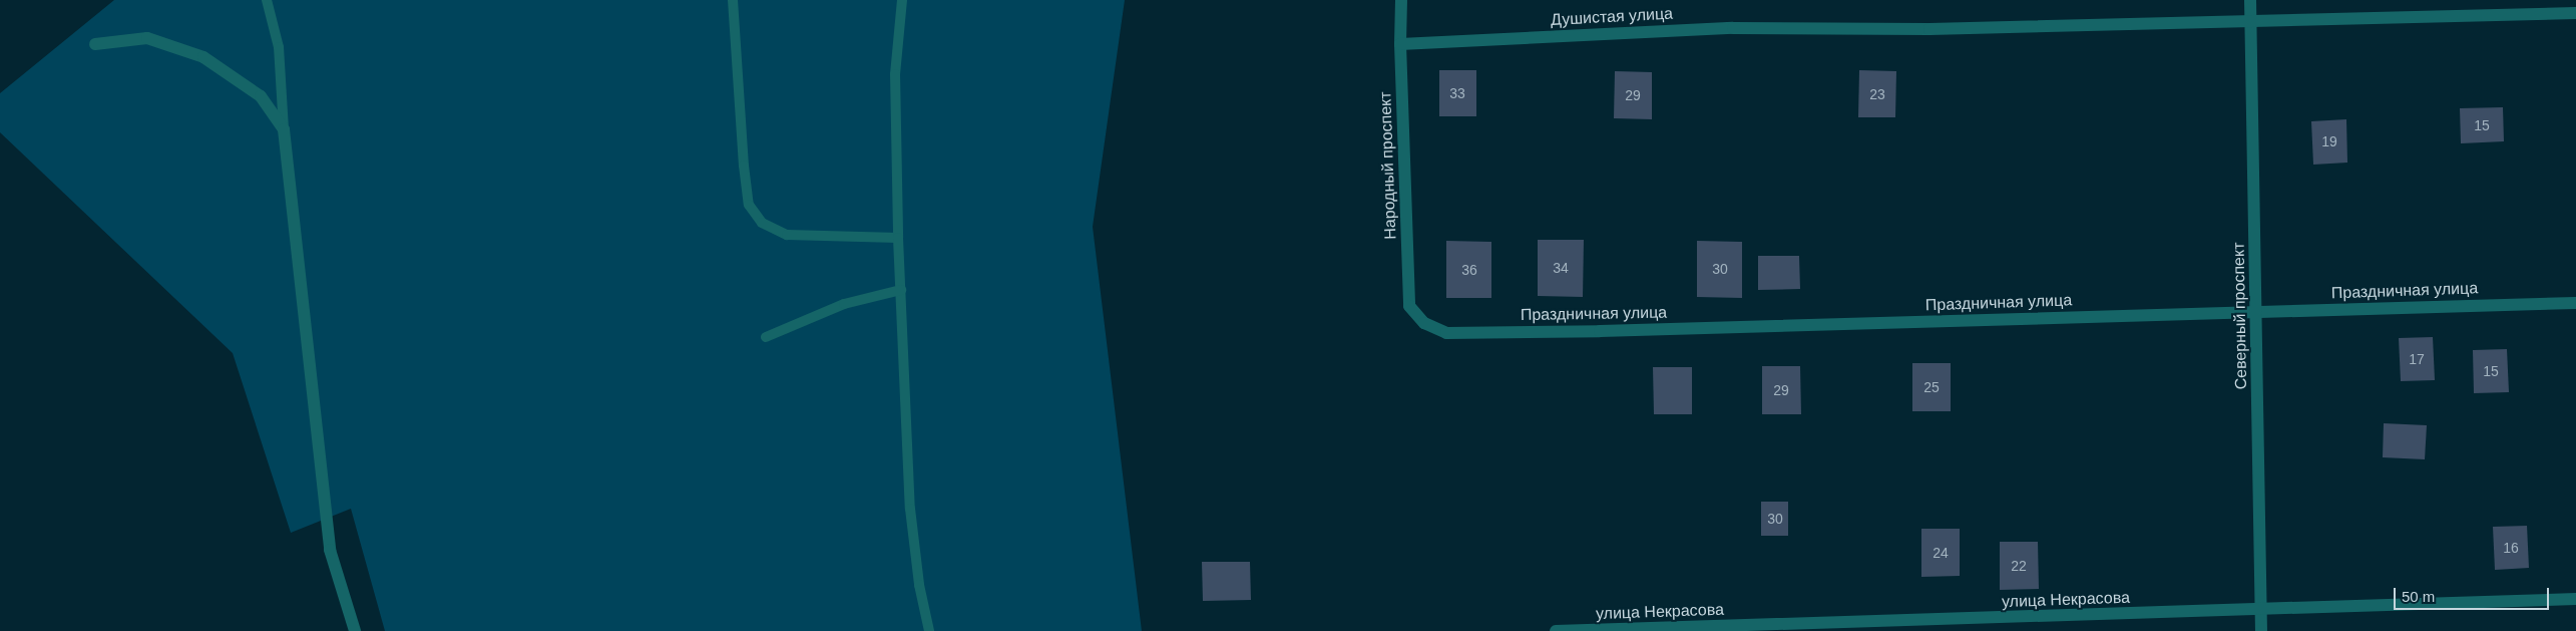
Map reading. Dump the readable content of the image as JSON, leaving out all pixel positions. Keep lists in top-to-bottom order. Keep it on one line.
{"streets":{"street":["Душистая улица","Народный проспект","Праздничная улица","Северный проспект","улица Некрасова"]},"crossings":[["Душистая улица","Народный проспект"],["Душистая улица","Северный проспект"],["Народный проспект","Праздничная улица"],["Праздничная улица","Северный проспект"],["Северный проспект","улица Некрасова"]],"house_numbers":["33","23","29","15","19","34","30","36","17","15","25","29","30","16","24","22"],"scale_bar":"50 m"}
